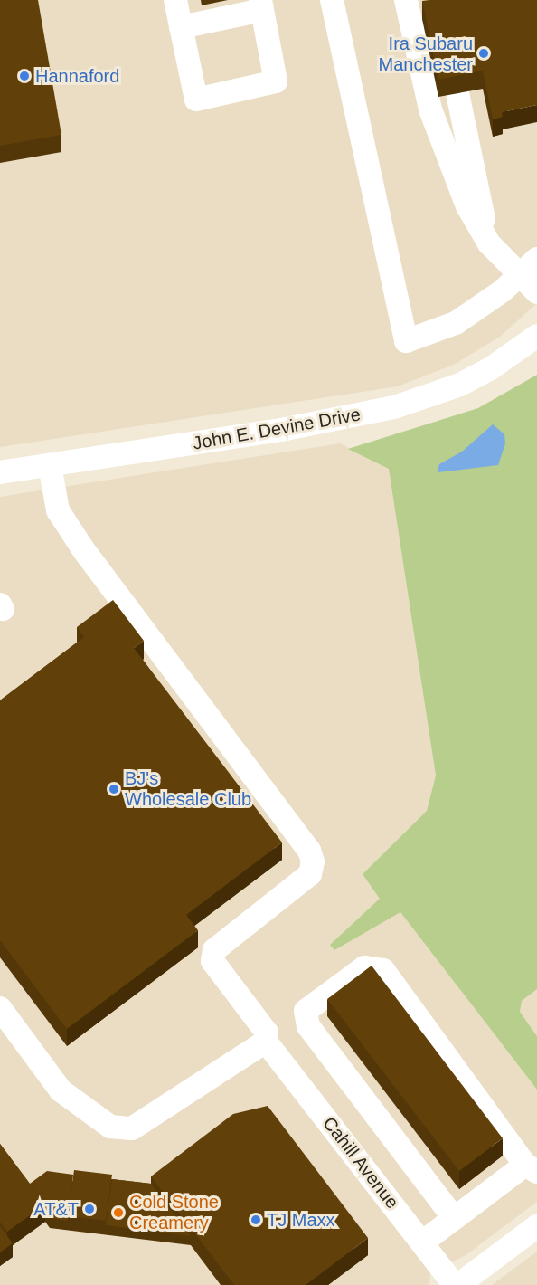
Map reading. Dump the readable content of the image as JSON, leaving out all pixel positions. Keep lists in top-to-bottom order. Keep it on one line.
{"streets":{"street":["John E. Devine Drive","Cahill Avenue"]},"crossings":[["John E. Devine Drive","Cahill Avenue"]],"places":["Ira Subaru Manchester","Hannaford","BJ's Wholesale Club","AT&T","Cold Stone Creamery","TJ Maxx"]}
